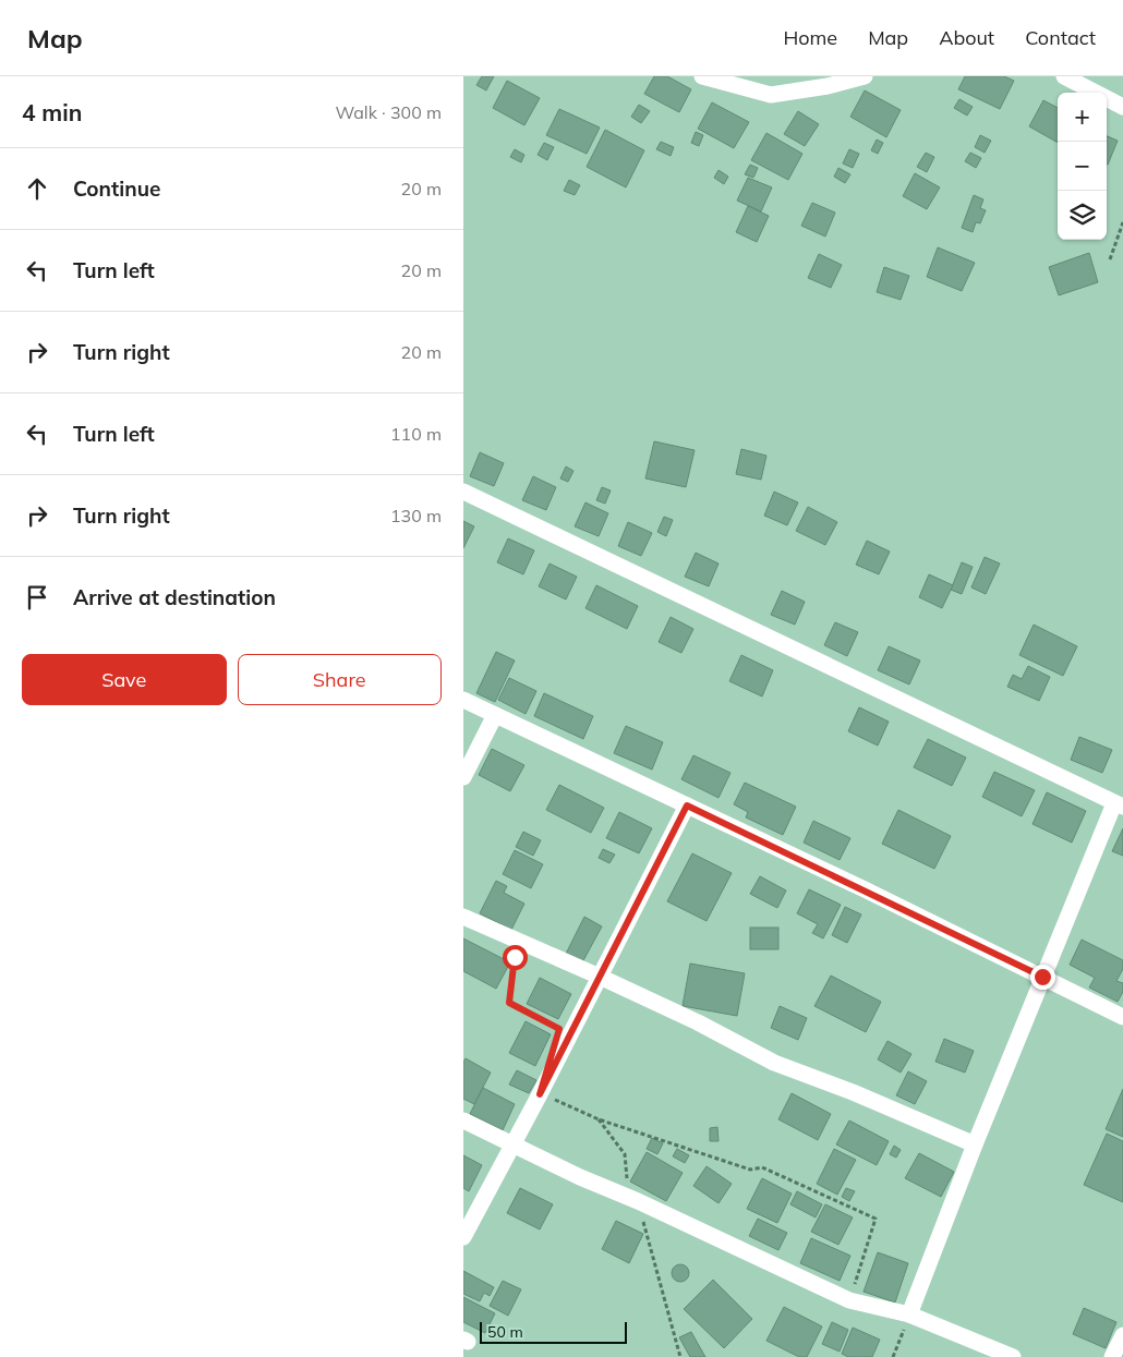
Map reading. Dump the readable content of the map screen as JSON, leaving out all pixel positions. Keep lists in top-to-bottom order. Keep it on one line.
{"scale_bar":"50 m","page":{"header":"Map","nav":["Home","Map","About","Contact"],"heading":["4 min","Walk · 300 m"],"map_buttons":["+","−"],"list":[["Continue","20 m"],["Turn left","20 m"],["Turn right","20 m"],["Turn left","110 m"],["Turn right","130 m"],"Arrive at destination"],"buttons":["Save","Share"],"scale":"50 m"}}
